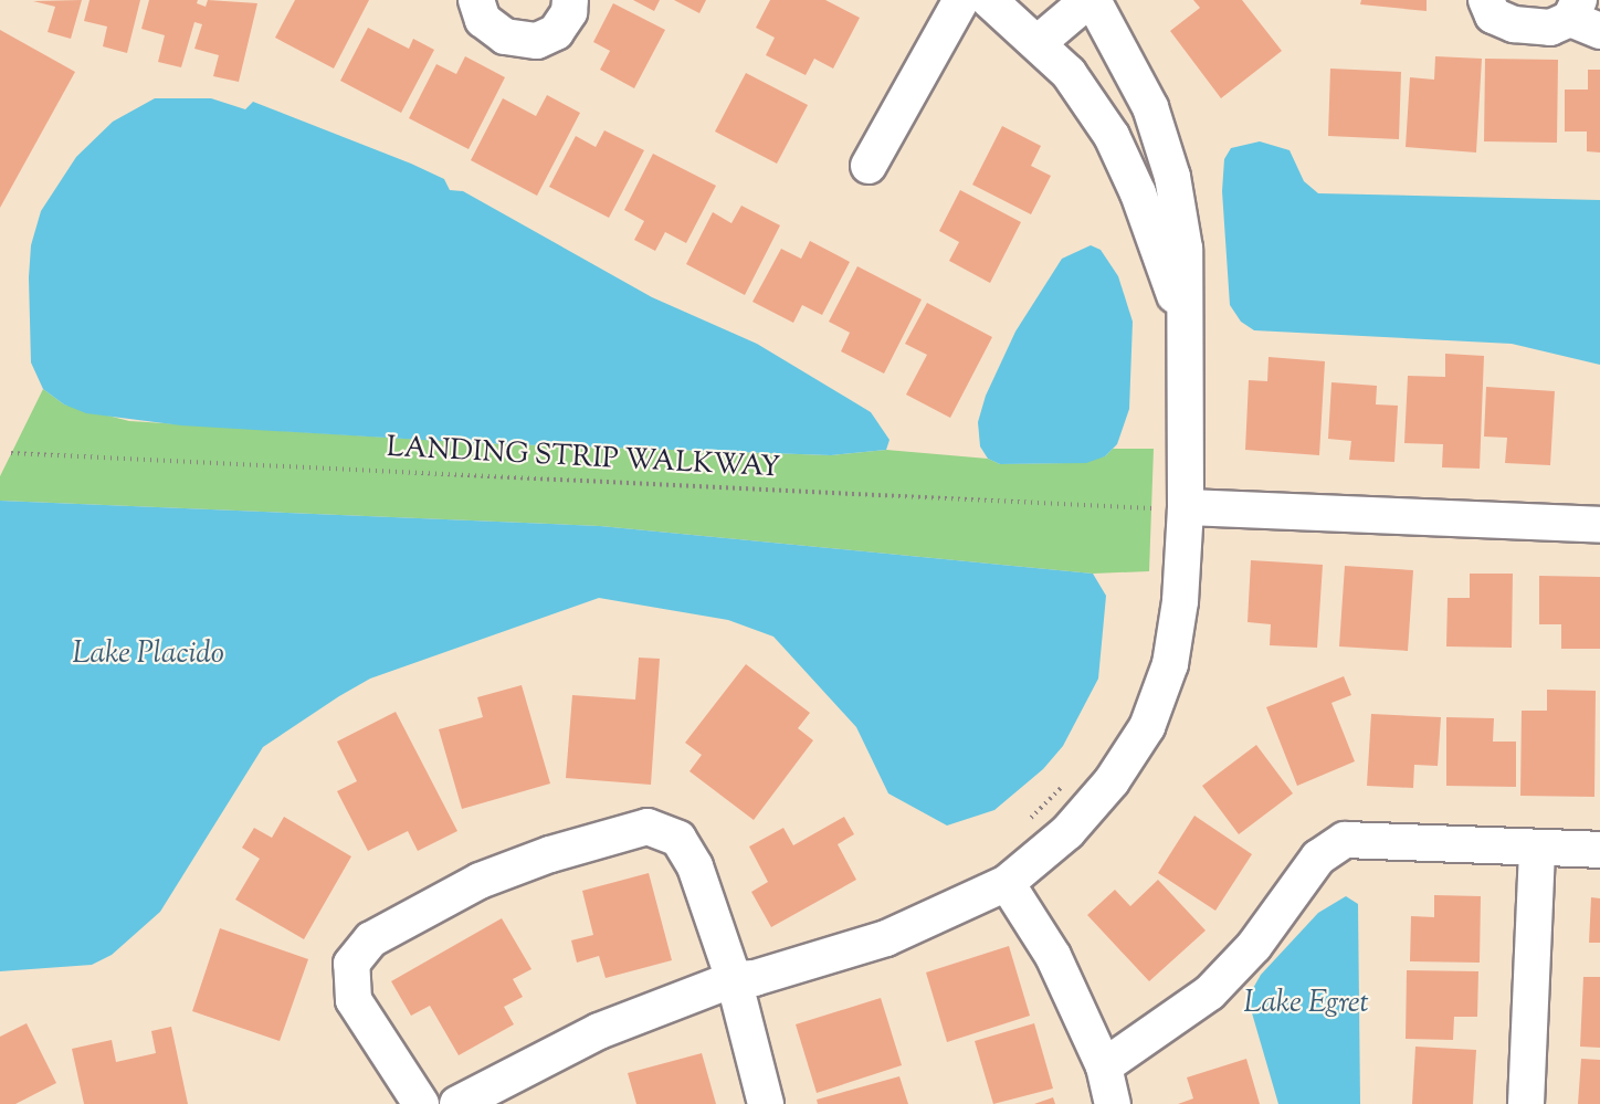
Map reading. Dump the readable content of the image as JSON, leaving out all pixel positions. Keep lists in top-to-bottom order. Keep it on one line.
{"streets":{"path":["LANDING STRIP WALKWAY"]},"water":["Lake Placido","Lake Egret"]}
